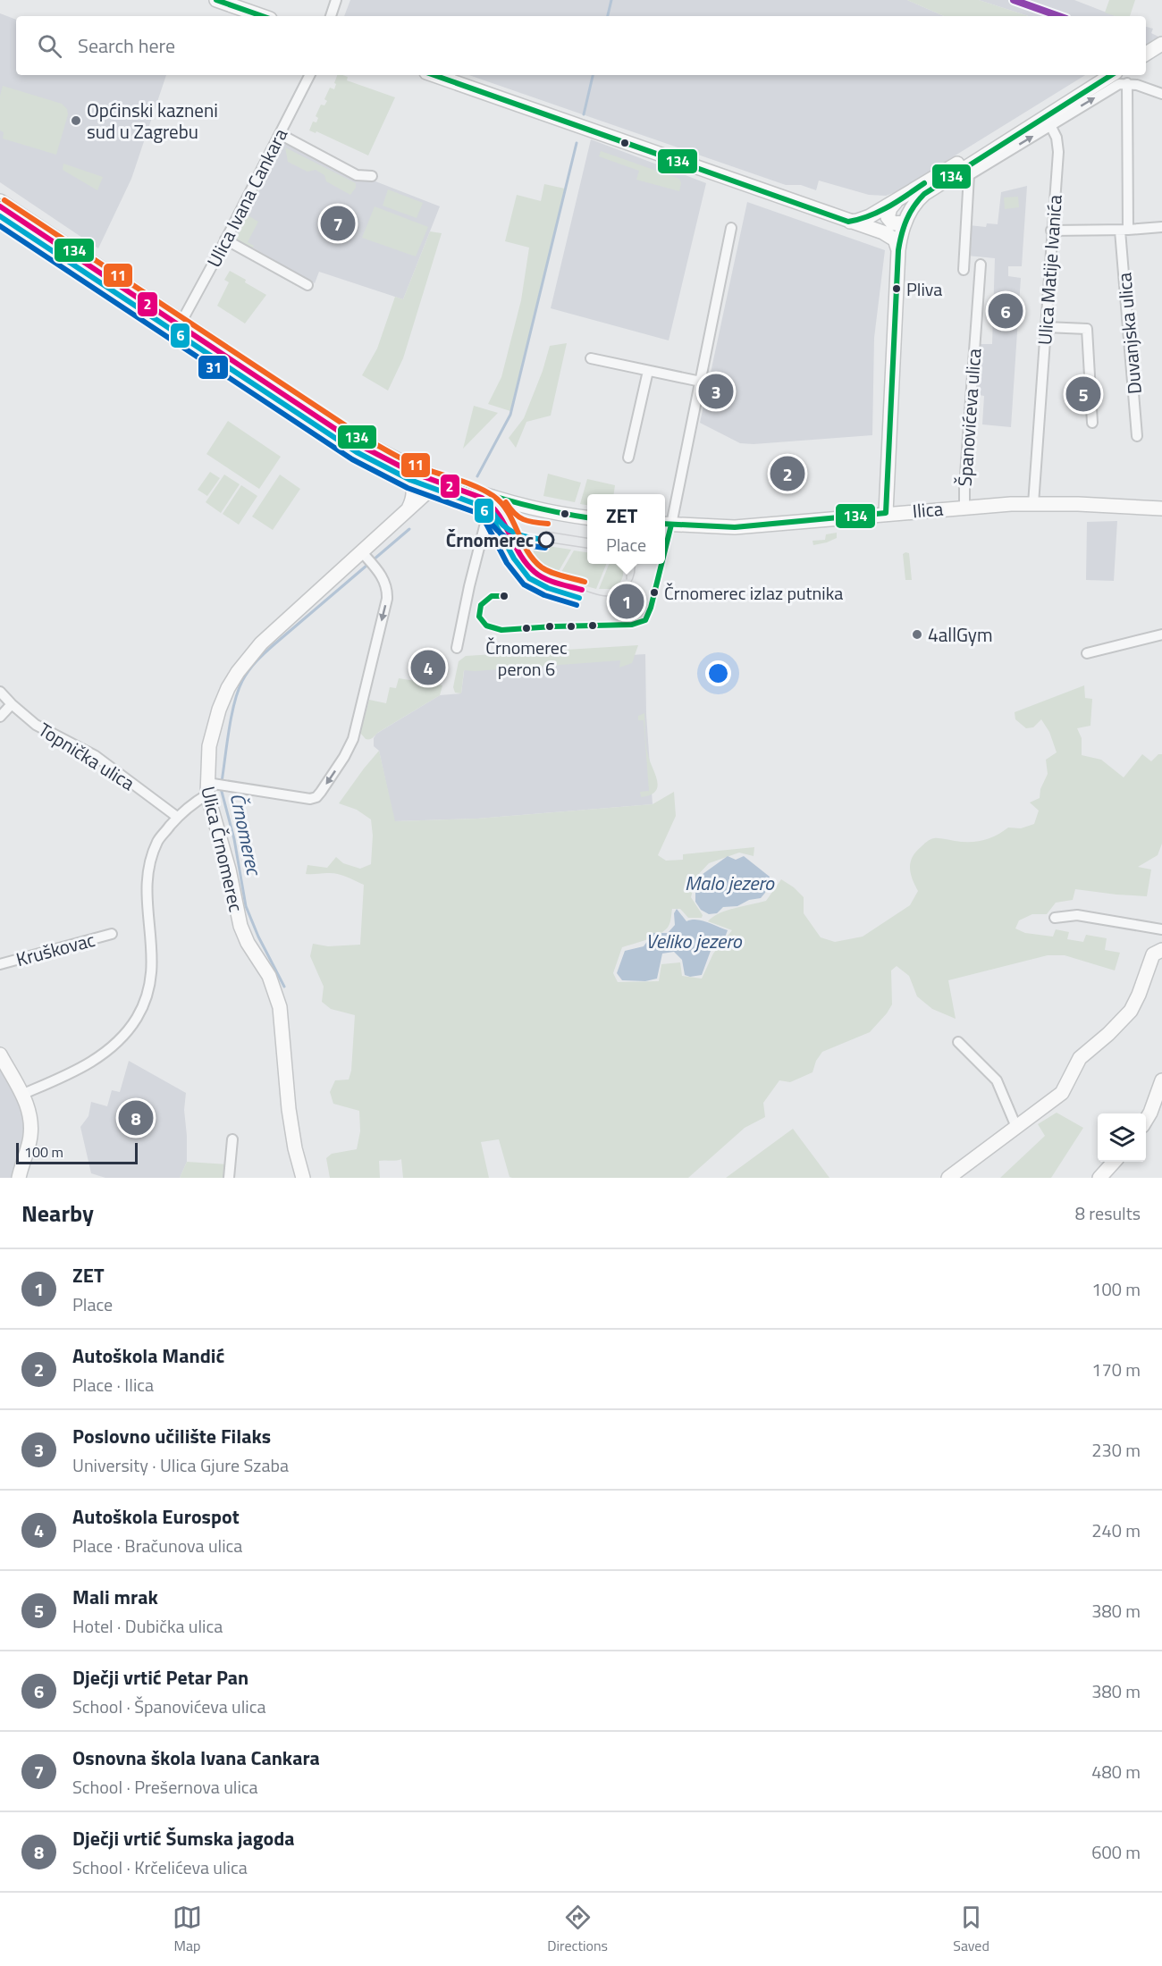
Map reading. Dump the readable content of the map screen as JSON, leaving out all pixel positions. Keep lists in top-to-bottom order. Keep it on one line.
{"streets":{"main road":["Ilica","Ulica Črnomerec"],"street":["Ulica Ivana Cankara","Ulica Matije Ivanića","Duvanjska ulica","Španovićeva ulica","Topnička ulica","Kruškovac"]},"crossings":[["Ulica Matije Ivanića","Ilica"],["Španovićeva ulica","Ilica"]],"water":["Črnomerec","Malo jezero","Veliko jezero"],"places":["Općinski kazneni sud u Zagrebu","Pliva","Črnomerec","Črnomerec izlaz putnika","Črnomerec peron 6","4allGym"],"lines":["transit line 134","transit line 11","transit line 2","tram line 6","transit line 31"],"scale_bar":"100 m","page":{"search":"Search here","pins":["7","6","3","5","2","1","4","8"],"popup":["ZET","Place"],"scale":"100 m","heading":["Nearby","8 results"],"list":[{"mark":"1","name":"ZET","note":"Place","value":"100 m"},{"mark":"2","name":"Autoškola Mandić","note":"Place · Ilica","value":"170 m"},{"mark":"3","name":"Poslovno učilište Filaks","note":"University · Ulica Gjure Szaba","value":"230 m"},{"mark":"4","name":"Autoškola Eurospot","note":"Place · Bračunova ulica","value":"240 m"},{"mark":"5","name":"Mali mrak","note":"Hotel · Dubička ulica","value":"380 m"},{"mark":"6","name":"Dječji vrtić Petar Pan","note":"School · Španovićeva ulica","value":"380 m"},{"mark":"7","name":"Osnovna škola Ivana Cankara","note":"School · Prešernova ulica","value":"480 m"},{"mark":"8","name":"Dječji vrtić Šumska jagoda","note":"School · Krčelićeva ulica","value":"600 m"}],"nav":["Map","Directions","Saved"]}}
